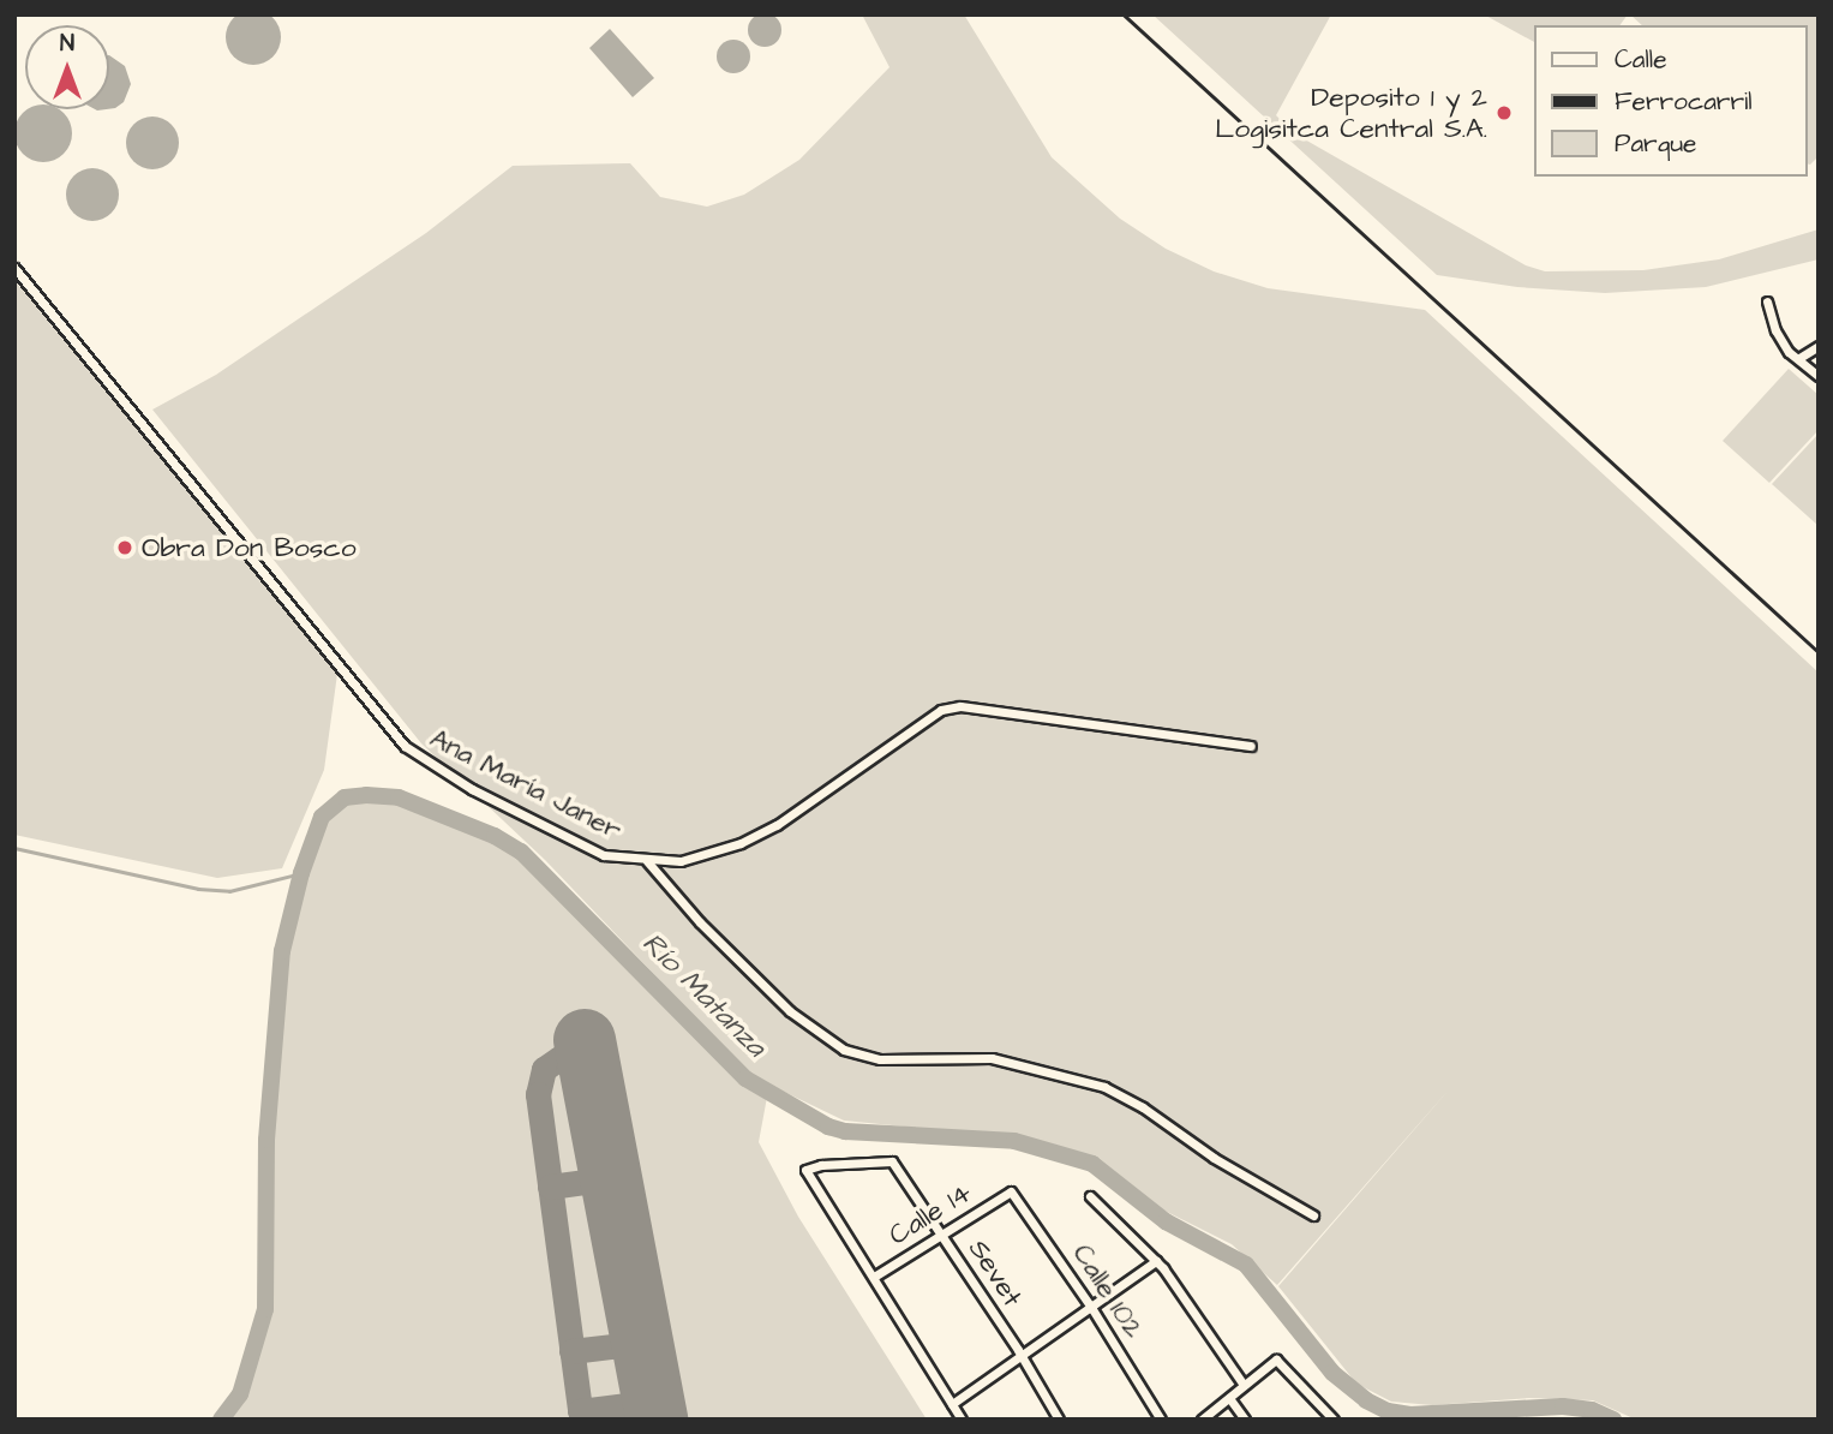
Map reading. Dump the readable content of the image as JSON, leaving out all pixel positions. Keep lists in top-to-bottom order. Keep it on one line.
{"streets":{"street":["Ana María Janer","Calle 14","Sevet","Calle 102"]},"crossings":[["Calle 14","Sevet"],["Calle 14","Calle 102"]],"water":["Río Matanza"],"places":["Deposito 1 y 2 Logisitca Central S.A.","Obra Don Bosco"],"legend":["Calle","Ferrocarril","Parque"],"north":"top"}
